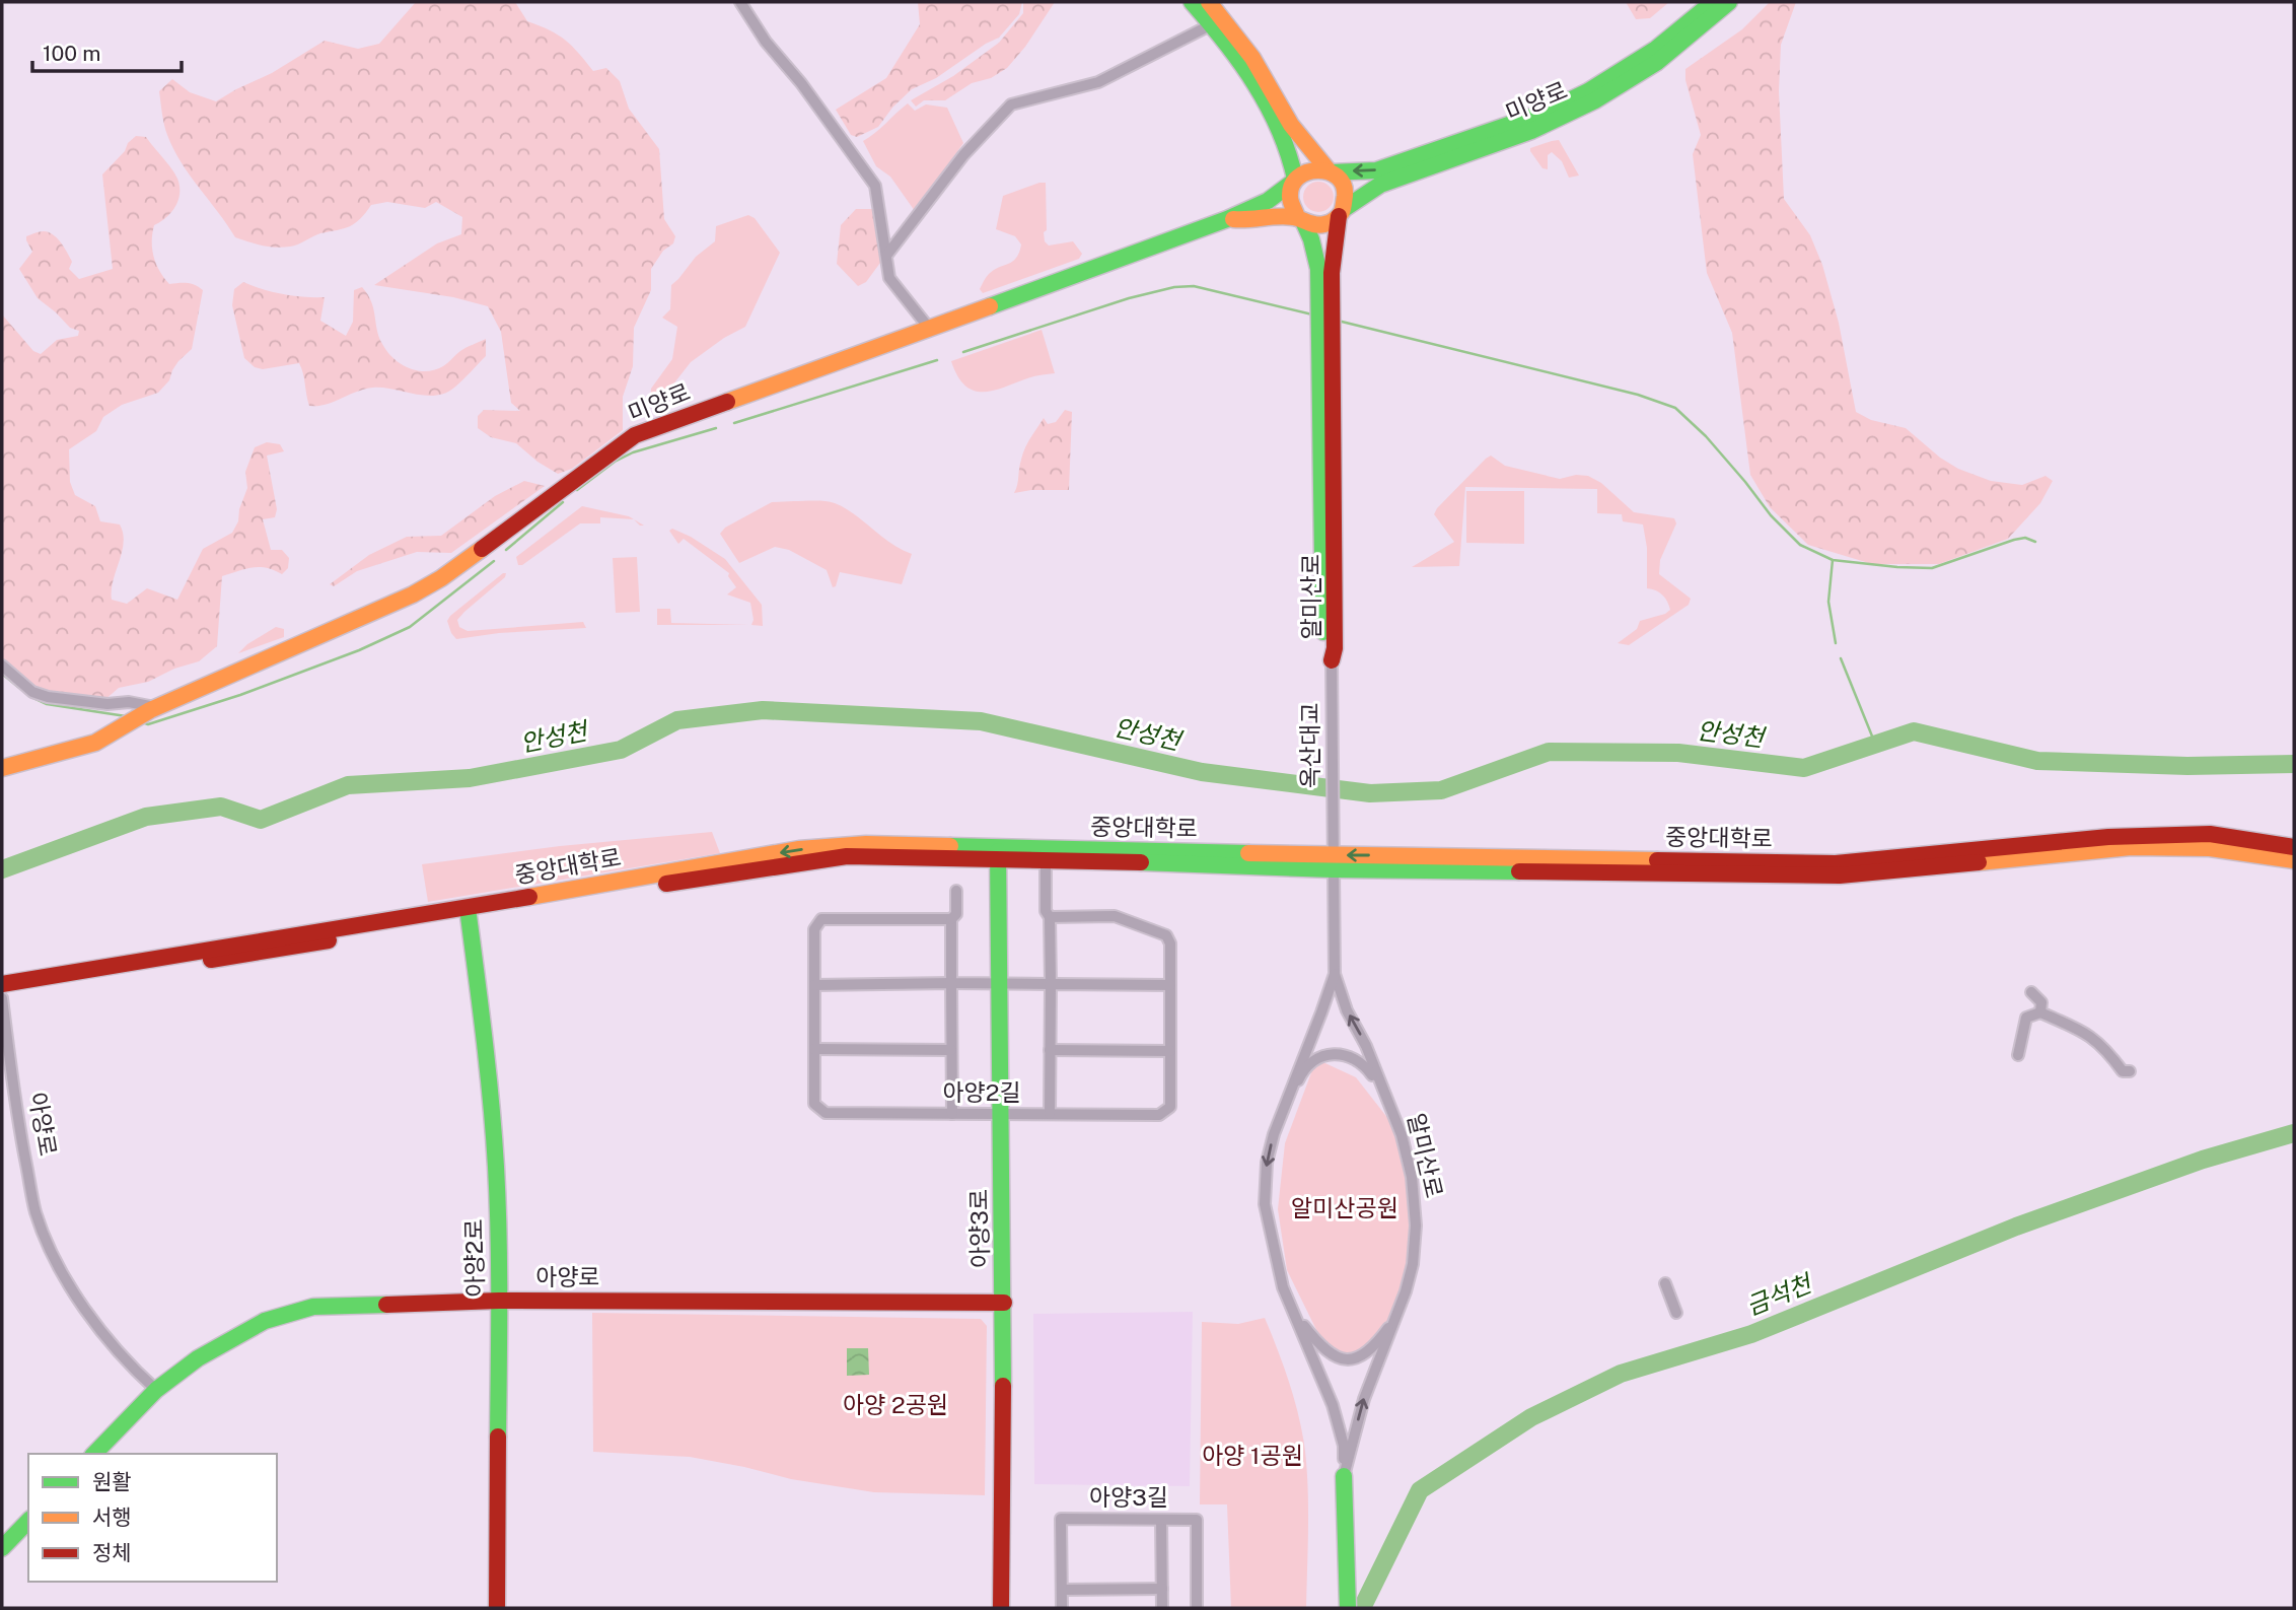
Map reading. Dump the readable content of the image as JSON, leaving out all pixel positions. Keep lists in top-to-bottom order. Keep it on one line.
{"streets":{"street":["미양로","알미산로","옥산대교","중앙대학로","아양2길","아양로","아양3로","아양2로","아양3길"]},"crossings":[["미양로","알미산로"],["알미산로","옥산대교"],["알미산로","중앙대학로"],["중앙대학로","아양로"],["중앙대학로","아양3로"],["중앙대학로","아양2로"],["아양2길","아양3로"],["아양로","아양3로"],["아양로","아양2로"]],"water":["안성천","금석천"],"parks":["알미산공원","아양 2공원","아양 1공원"],"legend":["원활","서행","정체"],"scale_bar":"100 m"}
